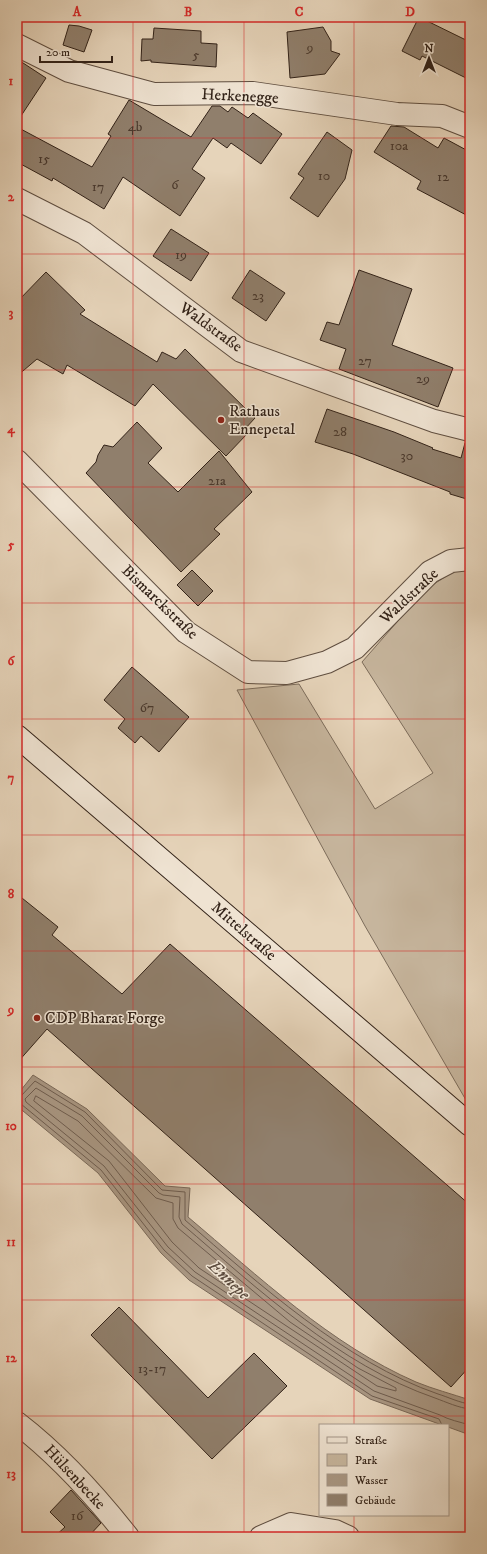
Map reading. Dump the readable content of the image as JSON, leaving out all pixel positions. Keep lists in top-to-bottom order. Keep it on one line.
{"streets":{"street":["Herkenegge","Waldstraße","Bismarckstraße","Mittelstraße","Hülsenbecke"]},"crossings":[["Waldstraße","Bismarckstraße"]],"water":["Ennepe"],"places":["Rathaus Ennepetal","CDP Bharat Forge"],"house_numbers":["9","5","4b","10a","15","10","12","6","17","19","23","27","29","28","30","21a","67","13-17","16"],"legend":["Straße","Park","Wasser","Gebäude"],"scale_bar":"20 m","north":"top","grid":{"columns":["A","B","C","D"],"rows":["1","2","3","4","5","6","7","8","9","10","11","12","13"]}}
